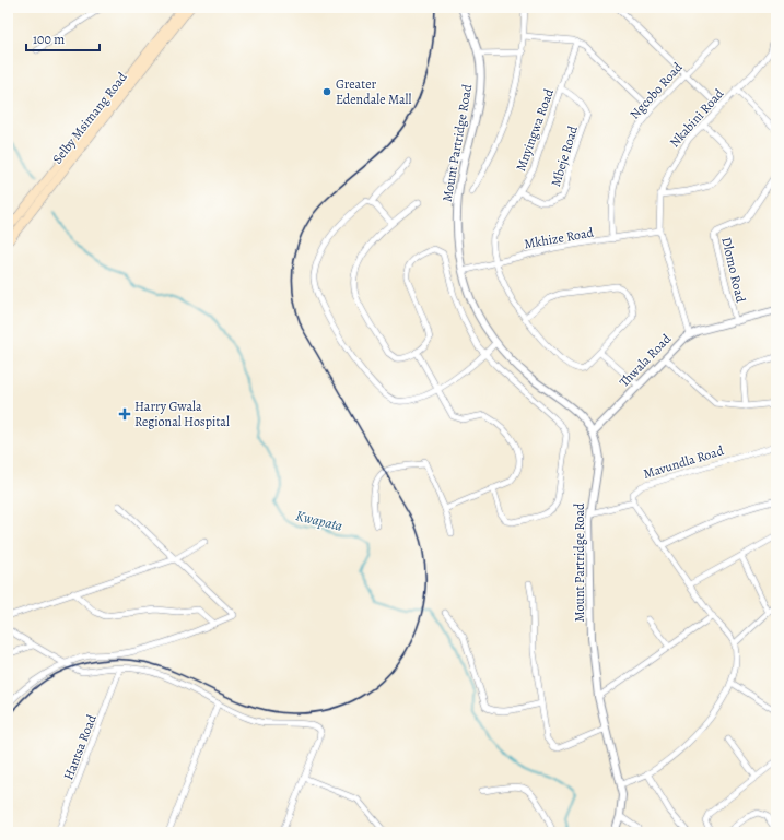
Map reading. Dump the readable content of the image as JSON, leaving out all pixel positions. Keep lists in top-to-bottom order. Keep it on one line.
{"streets":{"main road":["Selby Msimang Road"],"street":["Ngcobo Road","Nkabini Road","Mnyingwa Road","Mount Partridge Road","Mbeje Road","Mkhize Road","Dlomo Road","Thwala Road","Mavundla Road","Hantsa Road"]},"crossings":[["Ngcobo Road","Mkhize Road"],["Nkabini Road","Mkhize Road"],["Nkabini Road","Thwala Road"],["Mnyingwa Road","Mbeje Road"],["Mnyingwa Road","Mkhize Road"],["Mount Partridge Road","Mkhize Road"],["Mount Partridge Road","Thwala Road"],["Dlomo Road","Thwala Road"]],"water":["Kwapata"],"places":{"other":["Greater Edendale Mall"],"health":["Harry Gwala Regional Hospital"]},"scale_bar":"100 m"}
